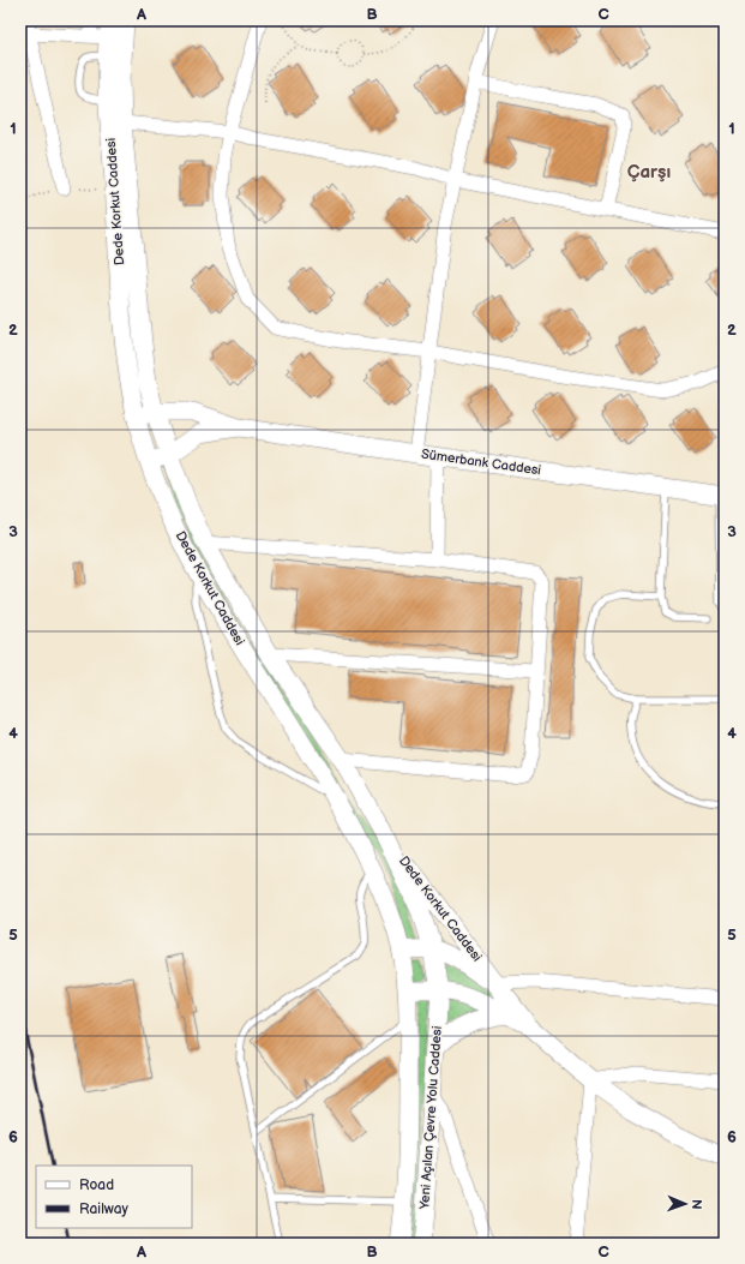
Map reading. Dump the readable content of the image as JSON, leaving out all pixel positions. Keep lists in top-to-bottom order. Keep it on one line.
{"streets":{"main road":["Dede Korkut Caddesi","Sümerbank Caddesi","Yeni Açılan Çevre Yolu Caddesi"]},"crossings":[["Dede Korkut Caddesi","Yeni Açılan Çevre Yolu Caddesi"]],"districts":["Çarşı"],"legend":["Road","Railway"],"north":"right","grid":{"columns":["A","B","C"],"rows":["1","2","3","4","5","6"]}}
